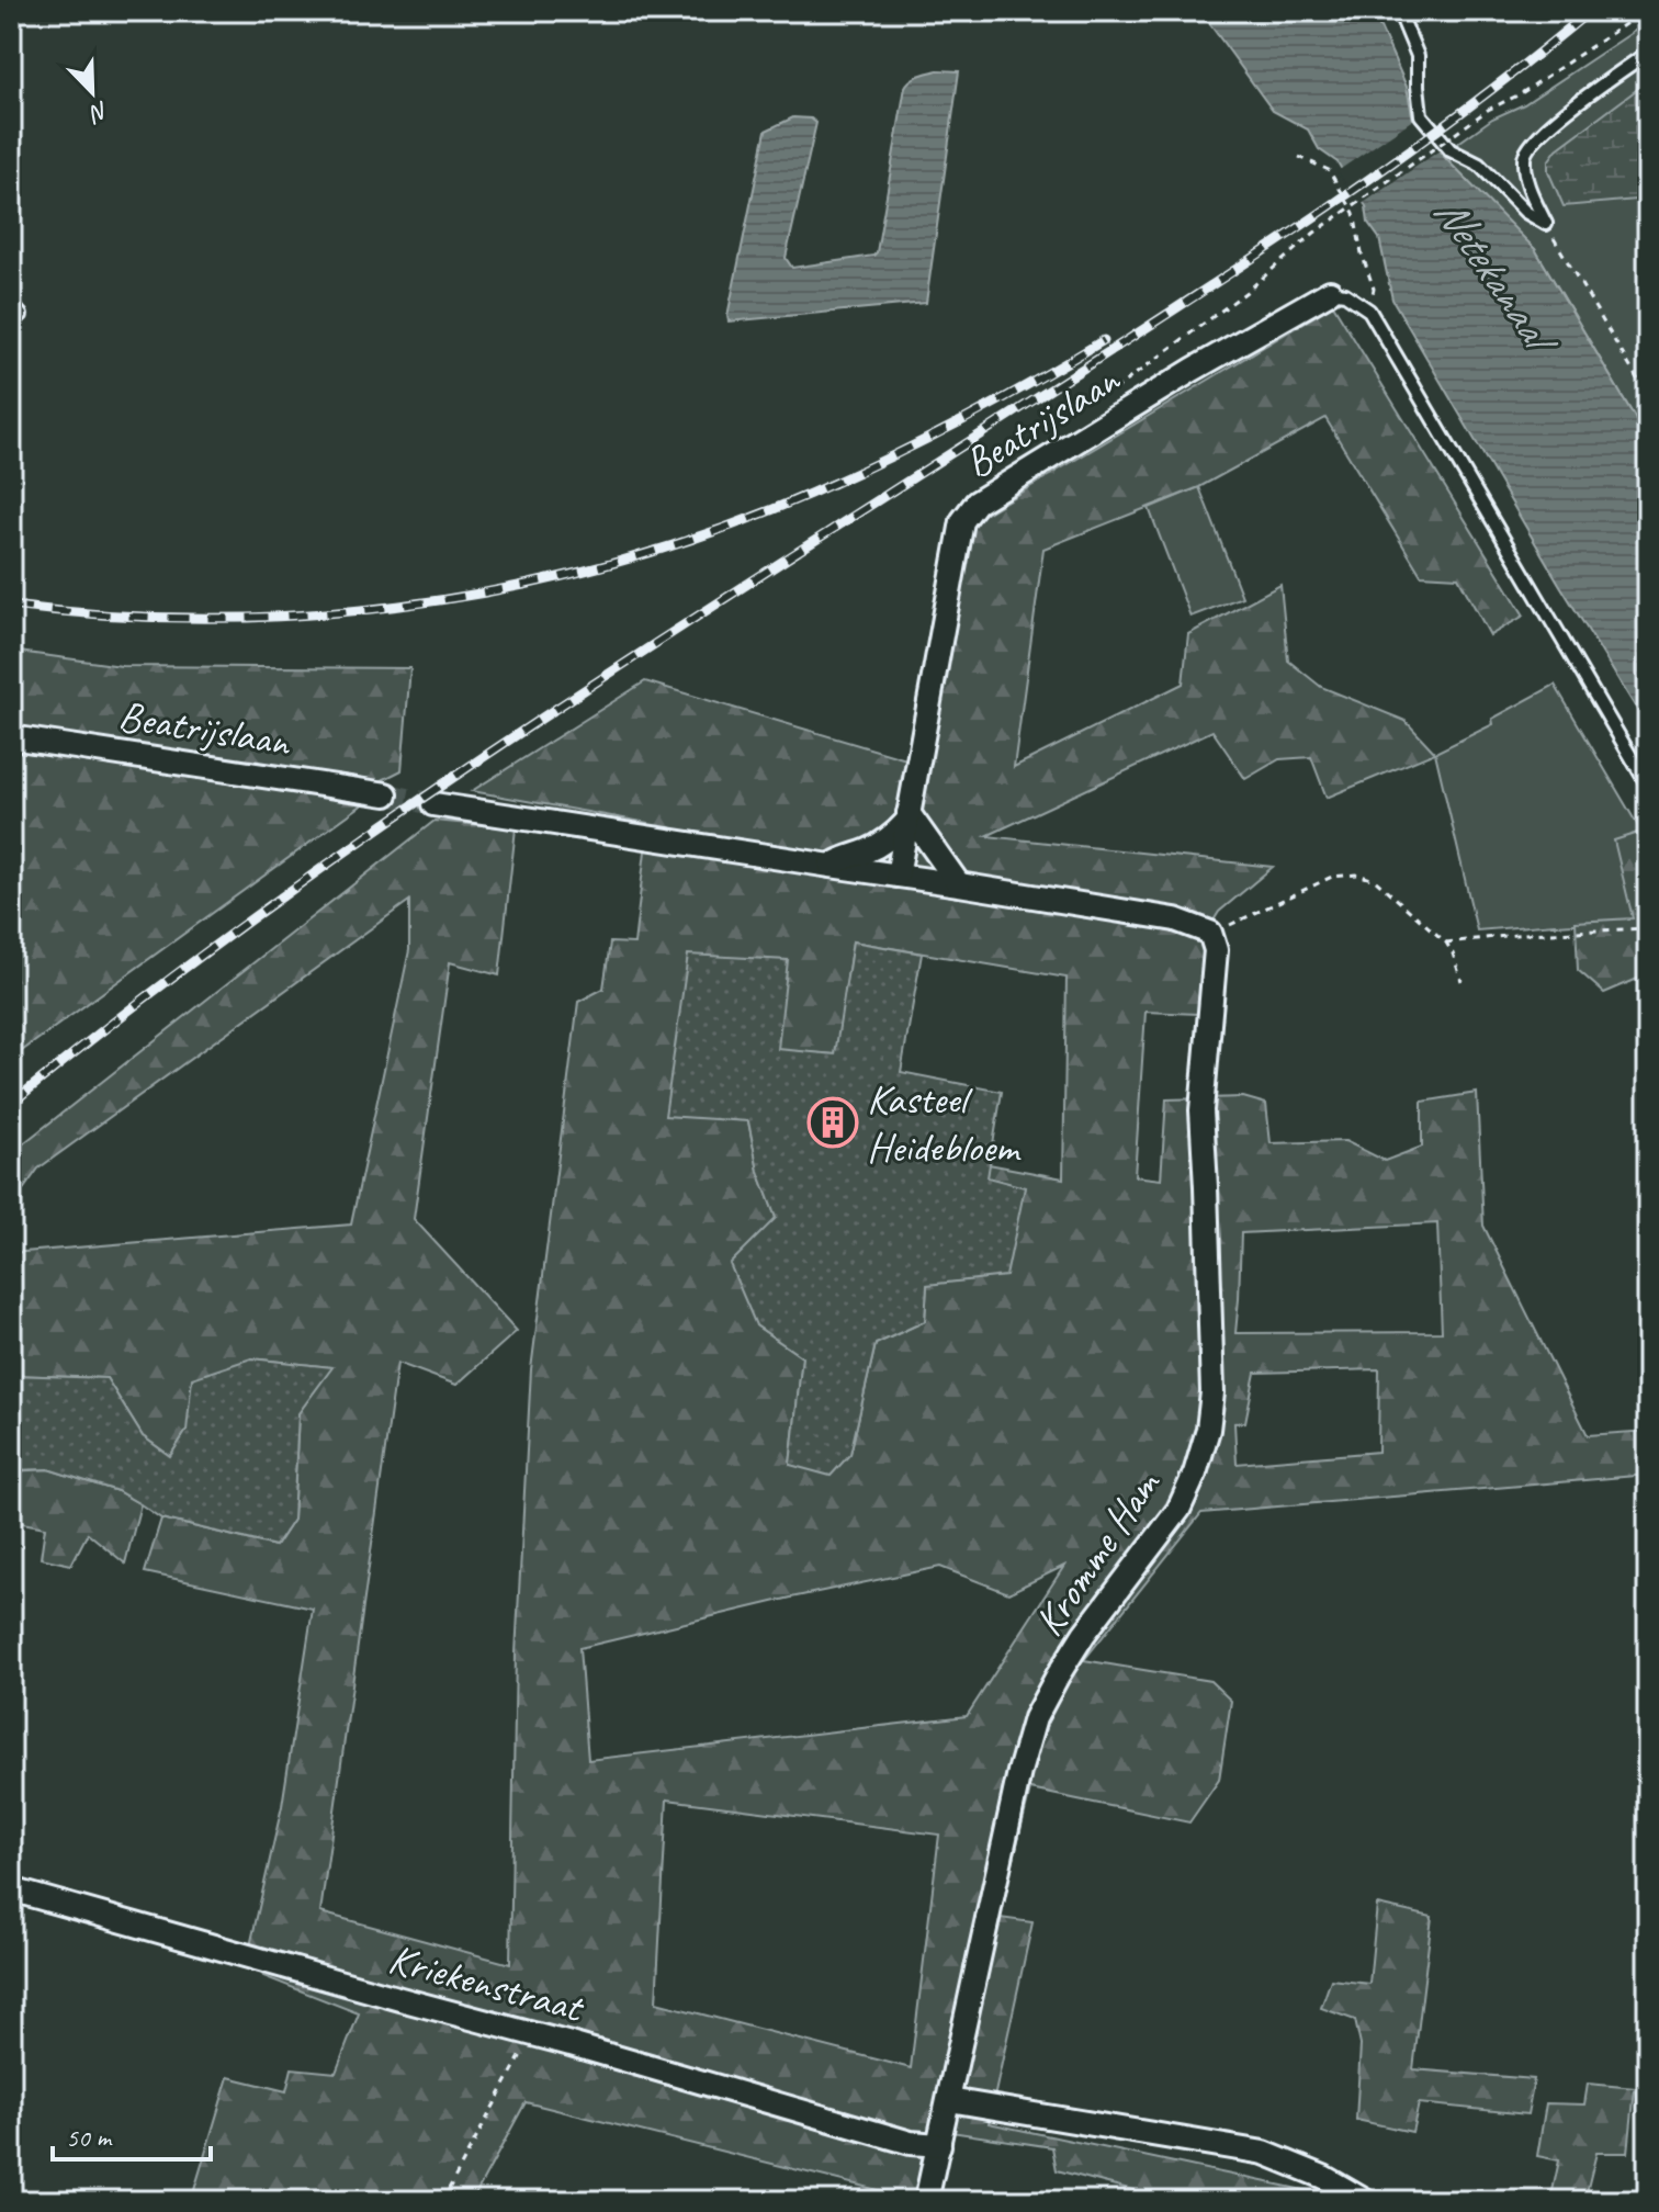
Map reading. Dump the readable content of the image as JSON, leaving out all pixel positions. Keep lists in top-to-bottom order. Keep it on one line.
{"streets":{"street":["Beatrijslaan","Kromme Ham","Kriekenstraat"]},"crossings":[["Kromme Ham","Kriekenstraat"]],"water":["Netekanaal"],"places":{"building":["Kasteel Heidebloem"]},"scale_bar":"50 m","north":"bottom right"}
